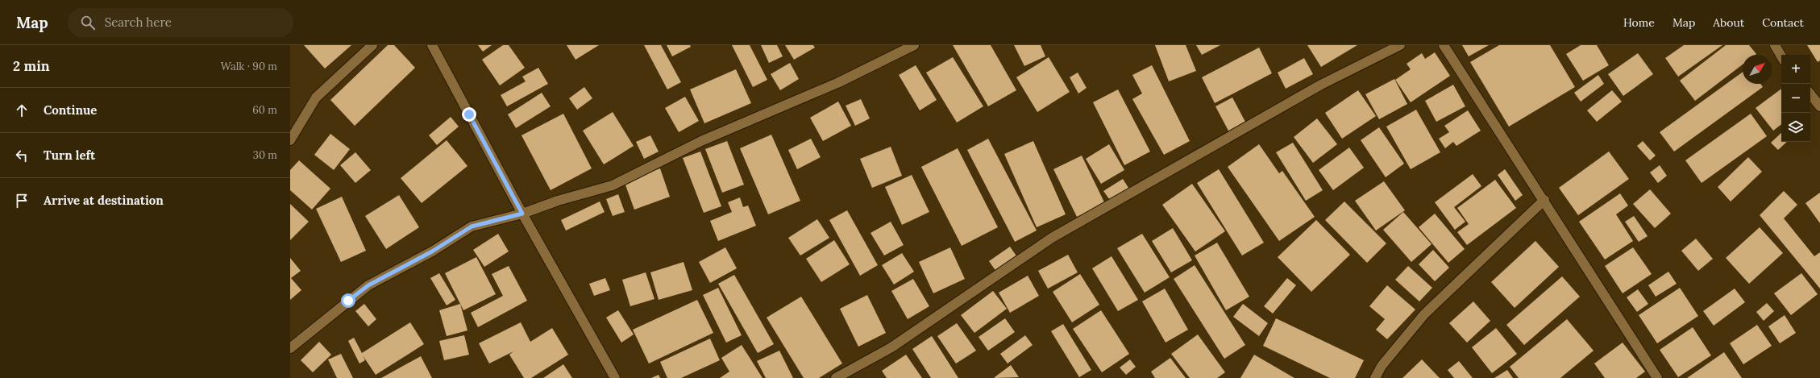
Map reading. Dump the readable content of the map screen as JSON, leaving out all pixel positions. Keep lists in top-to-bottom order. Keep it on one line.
{"north":"top right","page":{"header":"Map","search":"Search here","nav":["Home","Map","About","Contact"],"heading":["2 min","Walk · 90 m"],"map_buttons":["+","−"],"list":[["Continue","60 m"],["Turn left","30 m"],"Arrive at destination"]}}
